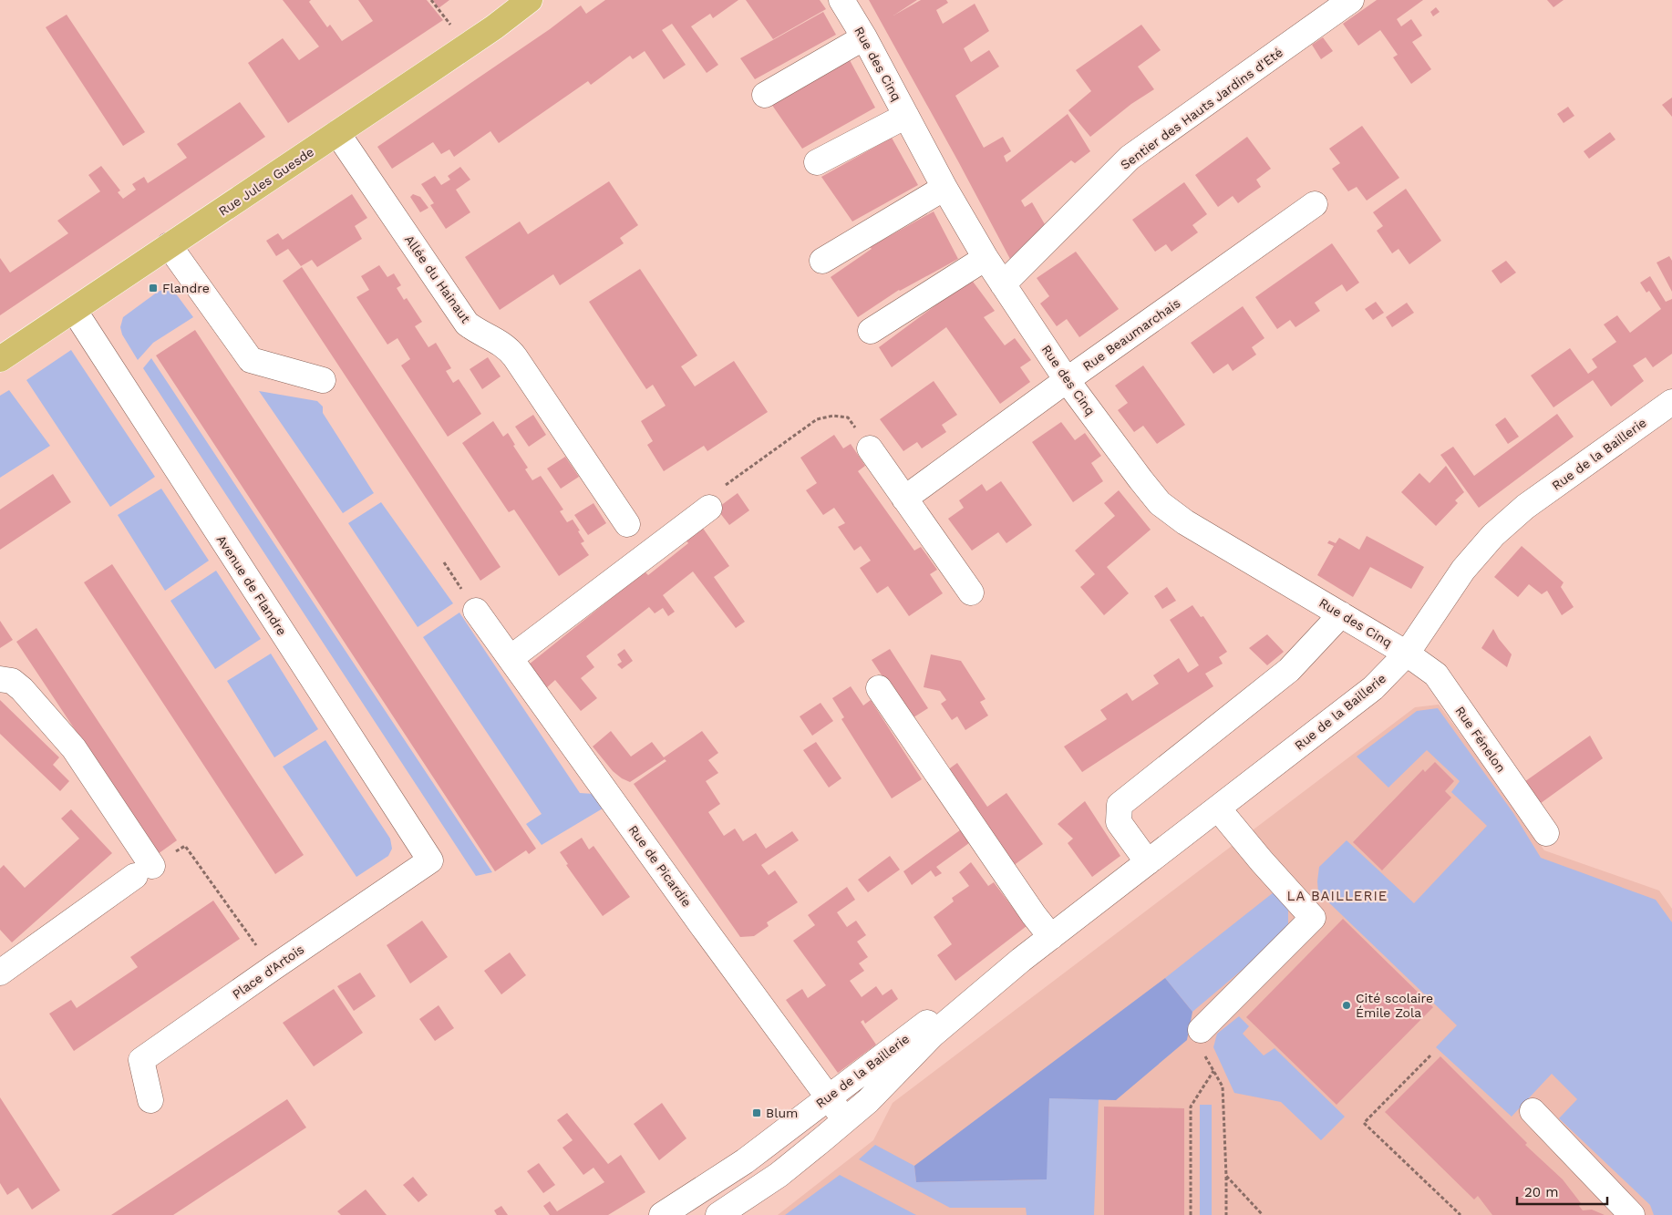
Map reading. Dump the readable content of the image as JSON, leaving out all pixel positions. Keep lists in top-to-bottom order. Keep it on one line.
{"streets":{"main road":["Rue Jules Guesde"],"street":["Rue des Cinq","Sentier des Hauts Jardins d'Eté","Allée du Hainaut","Rue Beaumarchais","Rue de la Baillerie","Avenue de Flandre","Rue Fénelon","Rue de Picardie","Place d'Artois"]},"crossings":[["Rue des Cinq","Sentier des Hauts Jardins d'Eté"],["Rue des Cinq","Rue Beaumarchais"],["Rue des Cinq","Rue de la Baillerie"],["Rue des Cinq","Rue Fénelon"],["Rue Jules Guesde","Allée du Hainaut"],["Rue Jules Guesde","Avenue de Flandre"],["Rue de la Baillerie","Rue Fénelon"],["Rue de la Baillerie","Rue de Picardie"],["Avenue de Flandre","Place d'Artois"]],"districts":["LA BAILLERIE"],"places":{"transit":["Flandre","Blum"],"other":["Cité scolaire Émile Zola"]},"scale_bar":"20 m"}
